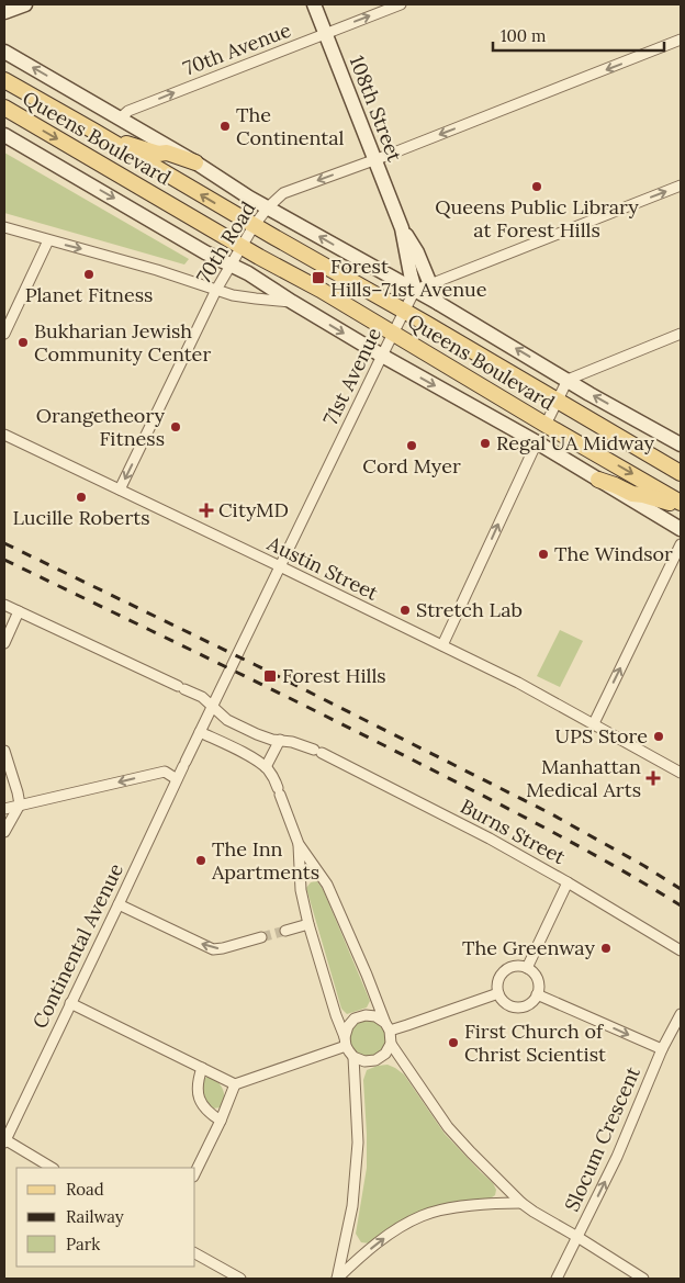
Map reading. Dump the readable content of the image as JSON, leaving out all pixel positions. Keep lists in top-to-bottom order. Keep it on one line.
{"streets":{"main road":["Queens Boulevard"],"street":["70th Avenue","108th Street","70th Road","71st Avenue","Austin Street","Burns Street","Continental Avenue","Slocum Crescent"]},"crossings":[["70th Avenue","108th Street"],["70th Avenue","Queens Boulevard"],["108th Street","Queens Boulevard"],["108th Street","70th Road"],["108th Street","71st Avenue"],["Queens Boulevard","70th Road"],["Queens Boulevard","71st Avenue"],["70th Road","Austin Street"],["71st Avenue","Austin Street"],["71st Avenue","Burns Street"],["71st Avenue","Continental Avenue"]],"one_way":["70th Avenue","70th Road","Slocum Crescent"],"places":{"other":["The Continental","Queens Public Library at Forest Hills","Planet Fitness","Bukharian Jewish Community Center","Orangetheory Fitness","Regal UA Midway","Cord Myer","Lucille Roberts","The Windsor","Stretch Lab","UPS Store","The Inn Apartments","The Greenway","First Church of Christ Scientist"],"transit":["Forest Hills–71st Avenue","Forest Hills"],"health":["CityMD","Manhattan Medical Arts"]},"legend":["Road","Railway","Park"],"scale_bar":"100 m"}
